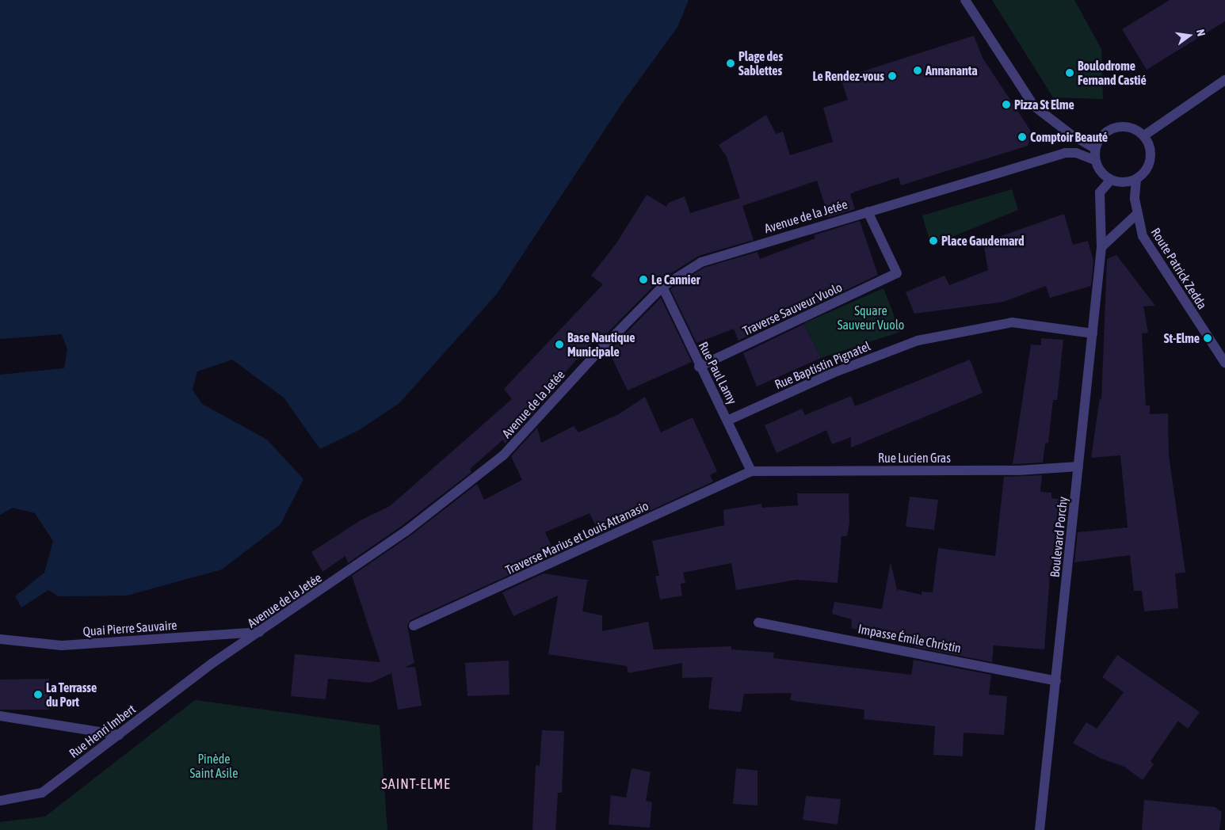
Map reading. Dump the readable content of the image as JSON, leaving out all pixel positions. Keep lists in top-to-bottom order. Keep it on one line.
{"streets":{"street":["Avenue de la Jetée","Route Patrick Zedda","Traverse Sauveur Vuolo","Rue Baptistin Pignatel","Rue Paul Lamy","Rue Lucien Gras","Boulevard Porchy","Traverse Marius et Louis Attanasio","Quai Pierre Sauvaire","Impasse Émile Christin","Rue Henri Imbert"]},"crossings":[["Avenue de la Jetée","Route Patrick Zedda"],["Avenue de la Jetée","Traverse Sauveur Vuolo"],["Avenue de la Jetée","Rue Paul Lamy"],["Avenue de la Jetée","Boulevard Porchy"],["Avenue de la Jetée","Quai Pierre Sauvaire"],["Avenue de la Jetée","Rue Henri Imbert"],["Route Patrick Zedda","Boulevard Porchy"],["Traverse Sauveur Vuolo","Rue Paul Lamy"],["Rue Baptistin Pignatel","Rue Paul Lamy"],["Rue Baptistin Pignatel","Boulevard Porchy"],["Rue Paul Lamy","Rue Lucien Gras"],["Rue Paul Lamy","Traverse Marius et Louis Attanasio"],["Rue Lucien Gras","Boulevard Porchy"],["Rue Lucien Gras","Traverse Marius et Louis Attanasio"],["Boulevard Porchy","Impasse Émile Christin"]],"districts":["SAINT-ELME"],"parks":["Square Sauveur Vuolo","Pinède Saint Asile"],"places":["Plage des Sablettes","Annananta","Boulodrome Fernand Castié","Le Rendez-vous","Pizza St Elme","Comptoir Beauté","Place Gaudemard","Le Cannier","St-Elme","Base Nautique Municipale","La Terrasse du Port"],"north":"right"}
